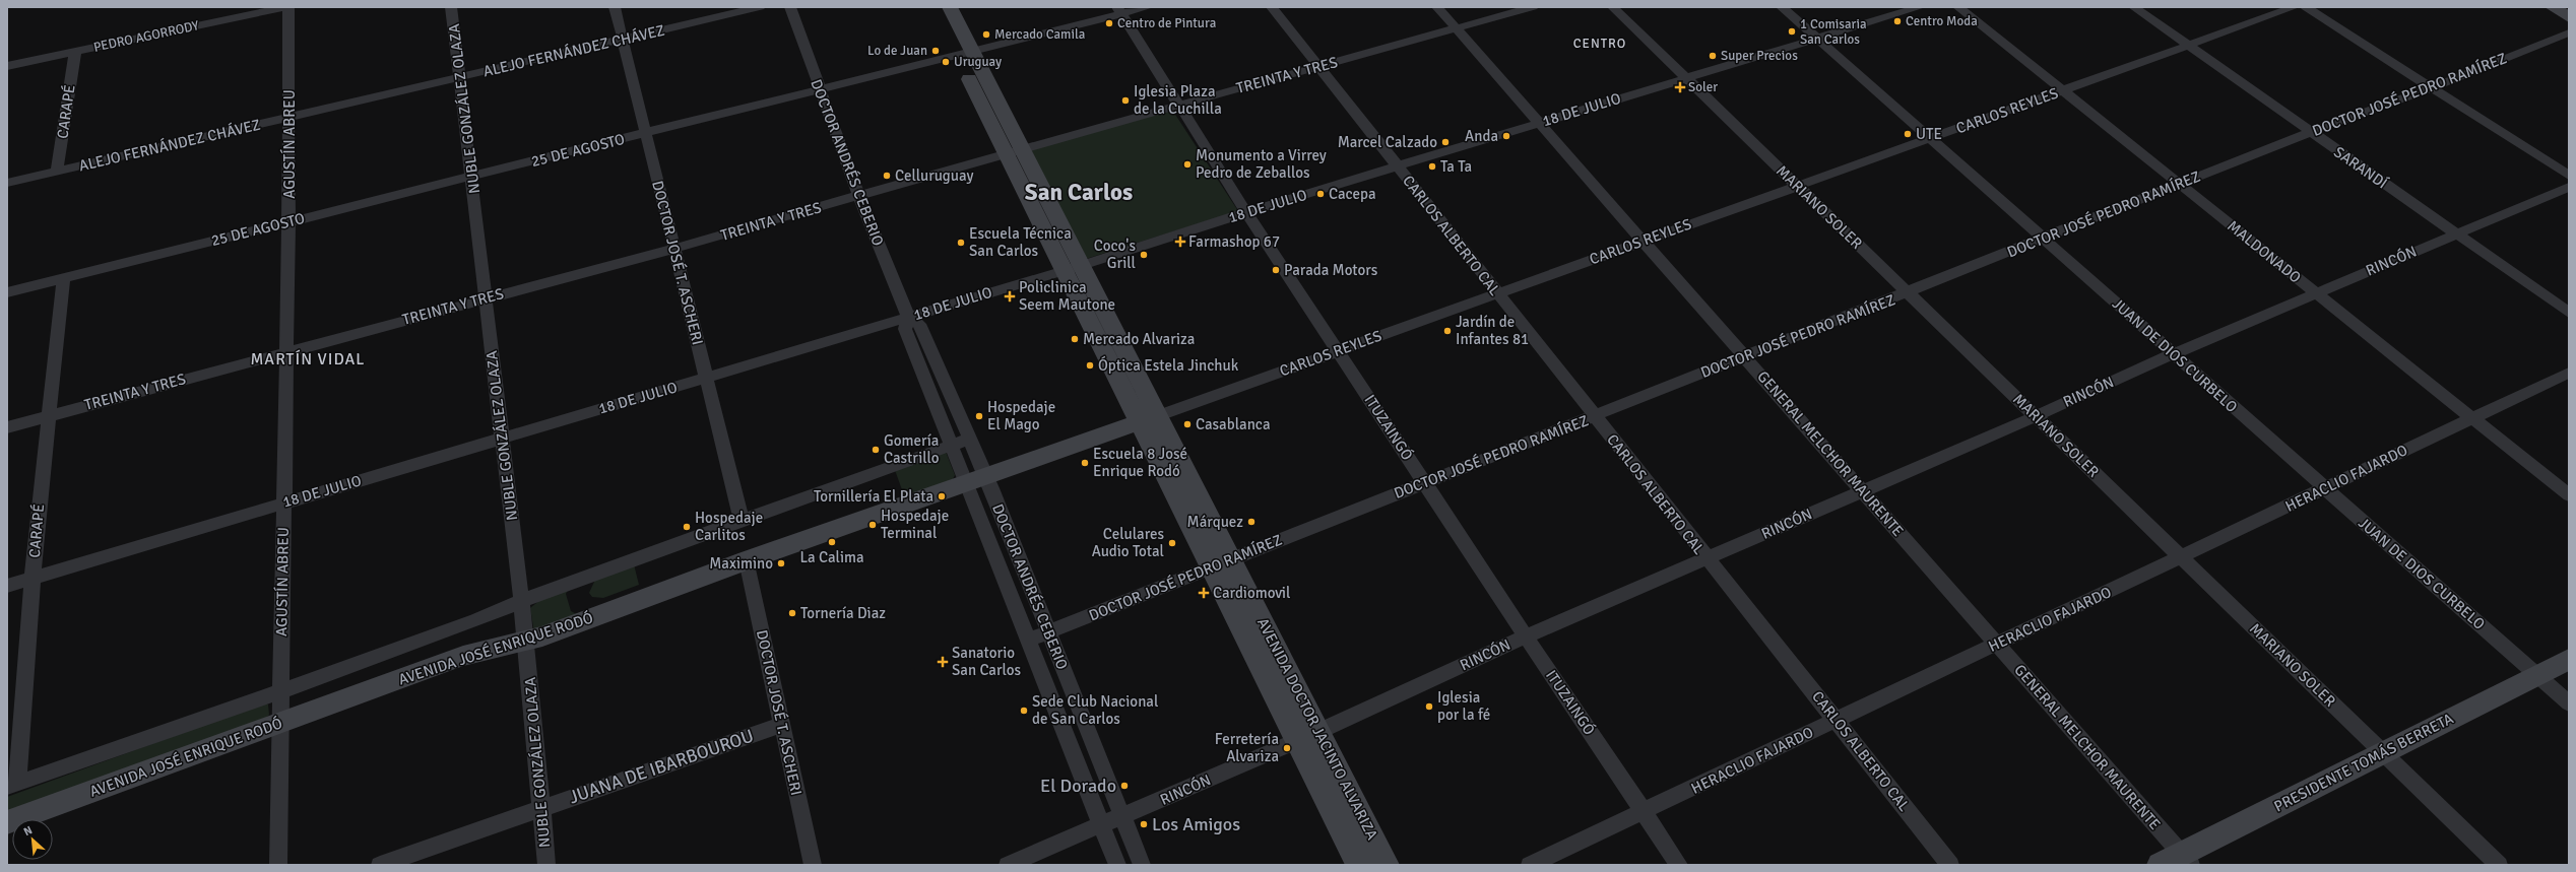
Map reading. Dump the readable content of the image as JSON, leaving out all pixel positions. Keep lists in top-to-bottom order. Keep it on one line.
{"streets":{"main road":["CARLOS REYLES","AVENIDA JOSÉ ENRIQUE RODÓ","AVENIDA DOCTOR JACINTO ALVARIZA","PRESIDENTE TOMÁS BERRETA"],"street":["PEDRO AGORRODY","ALEJO FERNÁNDEZ CHÁVEZ","TREINTA Y TRES","DOCTOR JOSÉ PEDRO RAMÍREZ","NUBLE GONZÁLEZ OLAZA","18 DE JULIO","CARAPÉ","AGUSTÍN ABREU","25 DE AGOSTO","DOCTOR ANDRÉS CEBERIO","SARANDÍ","MARIANO SOLER","CARLOS ALBERTO CAL","MALDONADO","RINCÓN","DOCTOR JOSÉ T. ASCHERI","JUAN DE DIOS CURBELO","ITUZAINGÓ","GENERAL MELCHOR MAURENTE","HERACLIO FAJARDO","JUANA DE IBARBOUROU"]},"crossings":[["PEDRO AGORRODY","CARAPÉ"],["PEDRO AGORRODY","AGUSTÍN ABREU"],["ALEJO FERNÁNDEZ CHÁVEZ","NUBLE GONZÁLEZ OLAZA"],["ALEJO FERNÁNDEZ CHÁVEZ","CARAPÉ"],["ALEJO FERNÁNDEZ CHÁVEZ","AGUSTÍN ABREU"],["ALEJO FERNÁNDEZ CHÁVEZ","DOCTOR JOSÉ T. ASCHERI"],["TREINTA Y TRES","NUBLE GONZÁLEZ OLAZA"],["TREINTA Y TRES","CARAPÉ"],["TREINTA Y TRES","AGUSTÍN ABREU"],["TREINTA Y TRES","DOCTOR ANDRÉS CEBERIO"],["TREINTA Y TRES","CARLOS ALBERTO CAL"],["TREINTA Y TRES","DOCTOR JOSÉ T. ASCHERI"],["TREINTA Y TRES","ITUZAINGÓ"],["TREINTA Y TRES","GENERAL MELCHOR MAURENTE"],["TREINTA Y TRES","AVENIDA DOCTOR JACINTO ALVARIZA"],["DOCTOR JOSÉ PEDRO RAMÍREZ","DOCTOR ANDRÉS CEBERIO"],["DOCTOR JOSÉ PEDRO RAMÍREZ","SARANDÍ"],["DOCTOR JOSÉ PEDRO RAMÍREZ","MARIANO SOLER"],["DOCTOR JOSÉ PEDRO RAMÍREZ","CARLOS ALBERTO CAL"],["DOCTOR JOSÉ PEDRO RAMÍREZ","MALDONADO"],["DOCTOR JOSÉ PEDRO RAMÍREZ","JUAN DE DIOS CURBELO"],["DOCTOR JOSÉ PEDRO RAMÍREZ","ITUZAINGÓ"],["DOCTOR JOSÉ PEDRO RAMÍREZ","GENERAL MELCHOR MAURENTE"],["DOCTOR JOSÉ PEDRO RAMÍREZ","AVENIDA DOCTOR JACINTO ALVARIZA"],["NUBLE GONZÁLEZ OLAZA","18 DE JULIO"],["NUBLE GONZÁLEZ OLAZA","25 DE AGOSTO"],["NUBLE GONZÁLEZ OLAZA","AVENIDA JOSÉ ENRIQUE RODÓ"],["NUBLE GONZÁLEZ OLAZA","JUANA DE IBARBOUROU"],["18 DE JULIO","CARAPÉ"],["18 DE JULIO","AGUSTÍN ABREU"],["18 DE JULIO","DOCTOR ANDRÉS CEBERIO"],["18 DE JULIO","MARIANO SOLER"],["18 DE JULIO","CARLOS ALBERTO CAL"],["18 DE JULIO","DOCTOR JOSÉ T. ASCHERI"],["18 DE JULIO","JUAN DE DIOS CURBELO"],["18 DE JULIO","ITUZAINGÓ"],["18 DE JULIO","GENERAL MELCHOR MAURENTE"],["18 DE JULIO","AVENIDA DOCTOR JACINTO ALVARIZA"],["CARLOS REYLES","DOCTOR ANDRÉS CEBERIO"],["CARLOS REYLES","SARANDÍ"],["CARLOS REYLES","MARIANO SOLER"],["CARLOS REYLES","CARLOS ALBERTO CAL"],["CARLOS REYLES","MALDONADO"],["CARLOS REYLES","JUAN DE DIOS CURBELO"],["CARLOS REYLES","ITUZAINGÓ"],["CARLOS REYLES","GENERAL MELCHOR MAURENTE"],["CARLOS REYLES","AVENIDA JOSÉ ENRIQUE RODÓ"],["CARLOS REYLES","AVENIDA DOCTOR JACINTO ALVARIZA"],["CARAPÉ","25 DE AGOSTO"],["CARAPÉ","AVENIDA JOSÉ ENRIQUE RODÓ"],["AGUSTÍN ABREU","25 DE AGOSTO"],["AGUSTÍN ABREU","AVENIDA JOSÉ ENRIQUE RODÓ"],["25 DE AGOSTO","DOCTOR ANDRÉS CEBERIO"],["25 DE AGOSTO","DOCTOR JOSÉ T. ASCHERI"],["25 DE AGOSTO","ITUZAINGÓ"],["25 DE AGOSTO","AVENIDA DOCTOR JACINTO ALVARIZA"],["DOCTOR ANDRÉS CEBERIO","RINCÓN"],["DOCTOR ANDRÉS CEBERIO","AVENIDA JOSÉ ENRIQUE RODÓ"],["SARANDÍ","RINCÓN"],["MARIANO SOLER","RINCÓN"],["MARIANO SOLER","HERACLIO FAJARDO"],["MARIANO SOLER","PRESIDENTE TOMÁS BERRETA"],["CARLOS ALBERTO CAL","RINCÓN"],["CARLOS ALBERTO CAL","HERACLIO FAJARDO"],["MALDONADO","RINCÓN"],["MALDONADO","HERACLIO FAJARDO"],["RINCÓN","JUAN DE DIOS CURBELO"],["RINCÓN","ITUZAINGÓ"],["RINCÓN","GENERAL MELCHOR MAURENTE"],["RINCÓN","AVENIDA DOCTOR JACINTO ALVARIZA"],["DOCTOR JOSÉ T. ASCHERI","AVENIDA JOSÉ ENRIQUE RODÓ"],["DOCTOR JOSÉ T. ASCHERI","JUANA DE IBARBOUROU"],["JUAN DE DIOS CURBELO","HERACLIO FAJARDO"],["JUAN DE DIOS CURBELO","PRESIDENTE TOMÁS BERRETA"],["ITUZAINGÓ","HERACLIO FAJARDO"],["GENERAL MELCHOR MAURENTE","HERACLIO FAJARDO"],["GENERAL MELCHOR MAURENTE","PRESIDENTE TOMÁS BERRETA"]],"districts":["CENTRO","San Carlos","MARTÍN VIDAL"],"places":{"other":["Centro Moda","Centro de Pintura","1 Comisaria San Carlos","Mercado Camila","Lo de Juan","Super Precios","Uruguay","Iglesia Plaza de la Cuchilla","UTE","Anda","Marcel Calzado","Monumento a Virrey Pedro de Zeballos","Ta Ta","Celluruguay","Cacepa","Escuela Técnica San Carlos","Coco's Grill","Parada Motors","Jardín de Infantes 81","Mercado Alvariza","Óptica Estela Jinchuk","Hospedaje El Mago","Casablanca","Gomería Castrillo","Escuela 8 José Enrique Rodó","Tornillería El Plata","Márquez","Hospedaje Terminal","Hospedaje Carlitos","La Calima","Celulares Audio Total","Maximino","Tornería Diaz","Iglesia por la fé","Sede Club Nacional de San Carlos","Ferretería Alvariza","El Dorado","Los Amigos"],"health":["Soler","Farmashop 67","Policlinica Seem Mautone","Cardiomovil","Sanatorio San Carlos"]},"north":"top left"}
